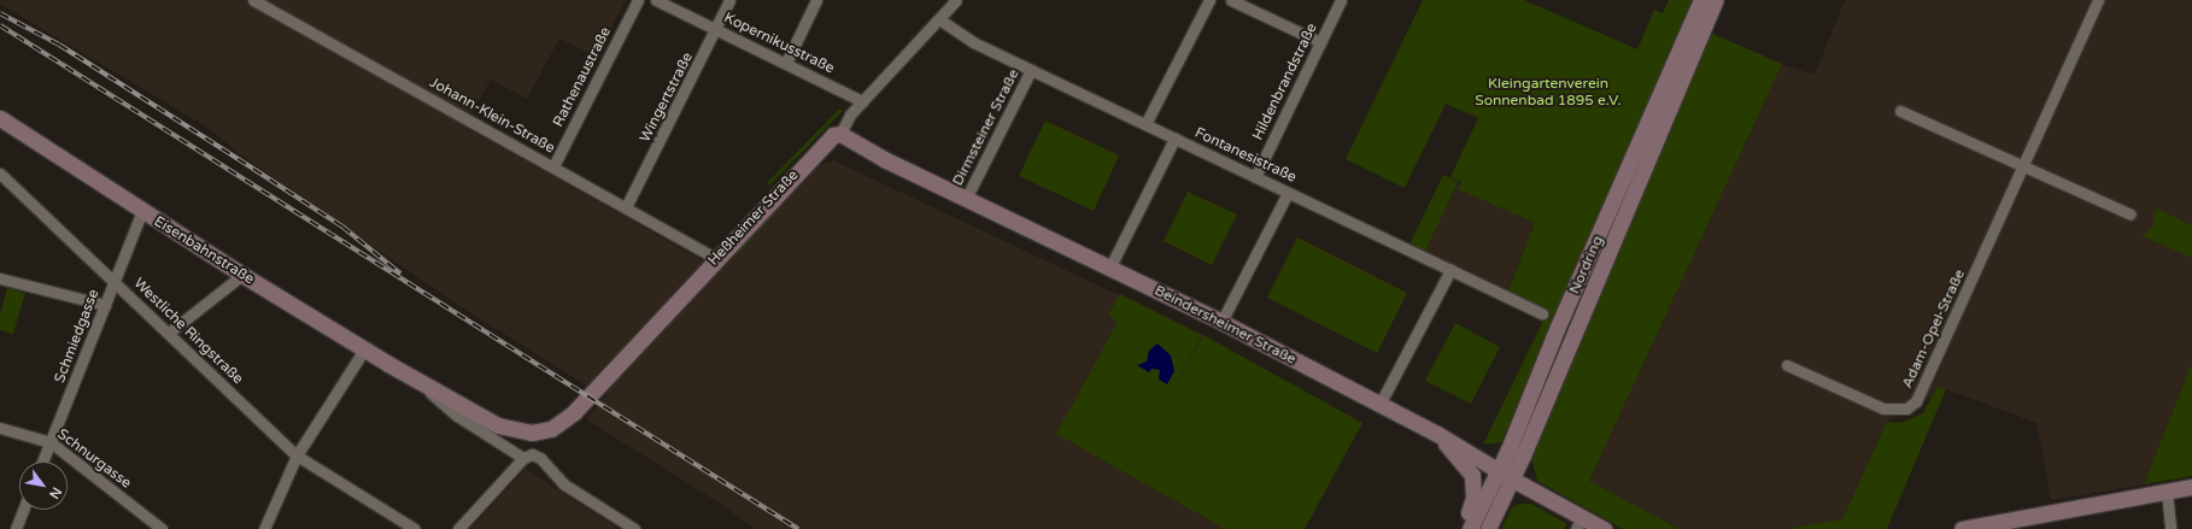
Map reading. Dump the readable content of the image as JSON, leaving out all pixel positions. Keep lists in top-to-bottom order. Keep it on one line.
{"streets":{"street":["Kopernikusstraße","Rathenaustraße","Hildenbrandstraße","Wingertstraße","Johann-Klein-Straße","Dirmsteiner Straße","Fontanesistraße","Heßheimer Straße","Eisenbahnstraße","Nordring","Beindersheimer Straße","Adam-Opel-Straße","Westliche Ringstraße","Schmiedgasse","Schnurgasse"]},"crossings":[["Kopernikusstraße","Wingertstraße"],["Kopernikusstraße","Heßheimer Straße"],["Rathenaustraße","Johann-Klein-Straße"],["Hildenbrandstraße","Fontanesistraße"],["Wingertstraße","Johann-Klein-Straße"],["Johann-Klein-Straße","Heßheimer Straße"],["Dirmsteiner Straße","Fontanesistraße"],["Dirmsteiner Straße","Beindersheimer Straße"],["Fontanesistraße","Heßheimer Straße"],["Heßheimer Straße","Eisenbahnstraße"],["Heßheimer Straße","Beindersheimer Straße"],["Eisenbahnstraße","Schmiedgasse"],["Nordring","Beindersheimer Straße"],["Westliche Ringstraße","Schmiedgasse"],["Schmiedgasse","Schnurgasse"]],"parks":["Kleingartenverein Sonnenbad 1895 e.V."],"north":"bottom right"}
